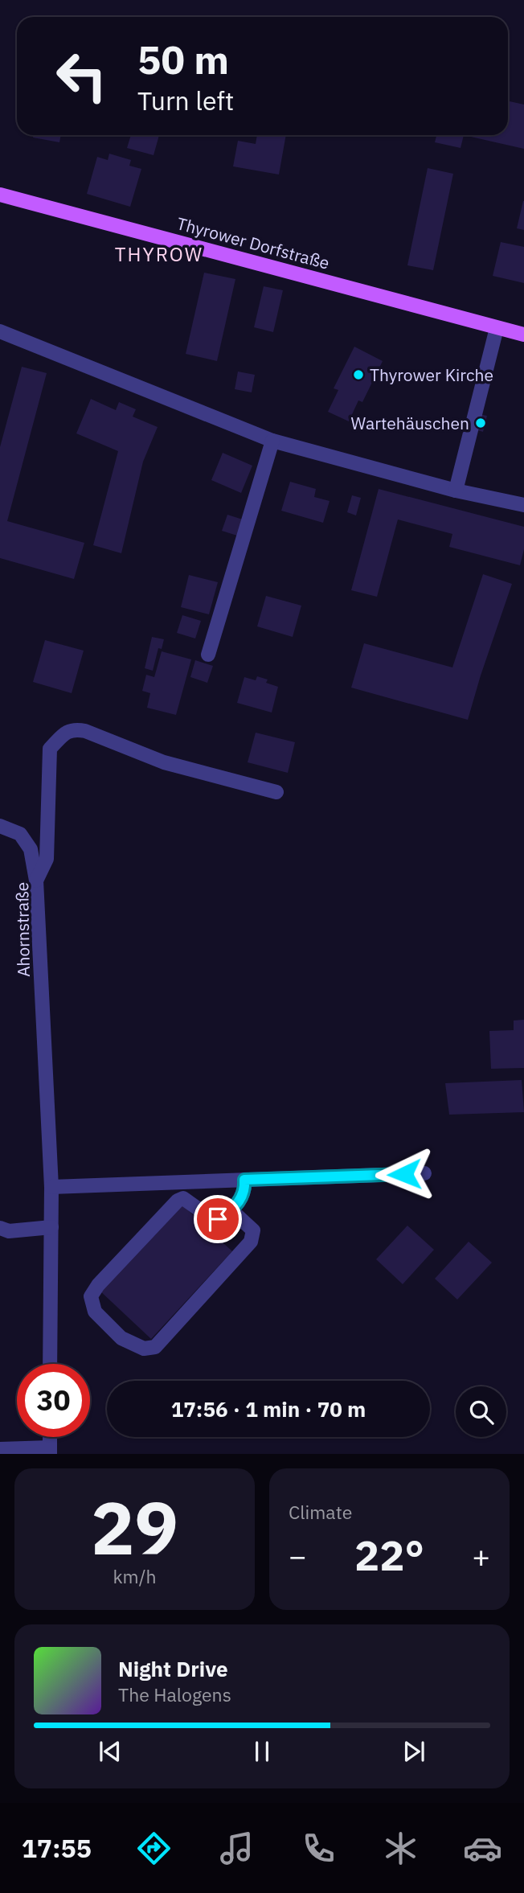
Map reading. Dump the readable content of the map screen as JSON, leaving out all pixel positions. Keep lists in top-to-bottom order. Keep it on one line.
{"streets":{"main road":["Thyrower Dorfstraße"],"street":["Ahornstraße"]},"districts":["THYROW"],"places":["Thyrower Kirche","Wartehäuschen"],"page":{"turn":["50 m","Turn left"],"limit":"30","trip":"17:56 · 1 min · 70 m","tile":[["29","km/h"],"Climate"],"heat":["−","22°","+"],"song":["Night Drive","The Halogens"],"tabs":"17:55"}}
